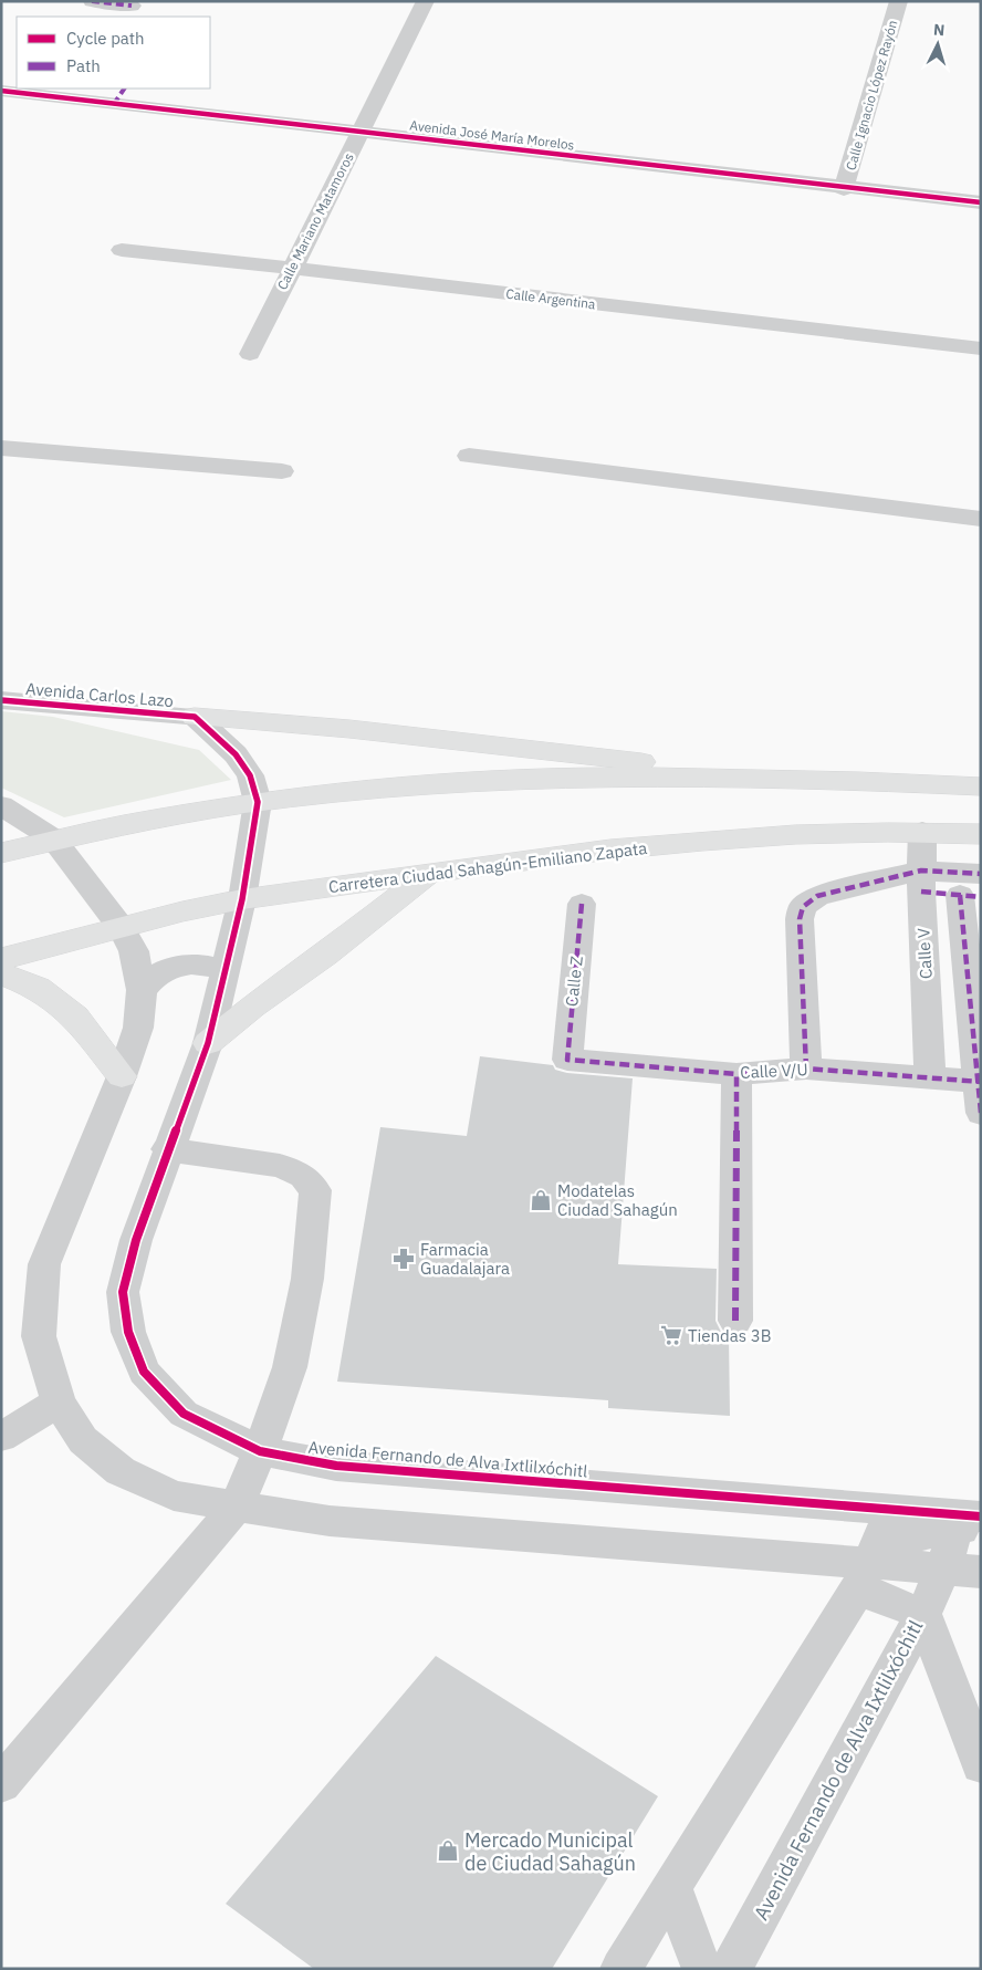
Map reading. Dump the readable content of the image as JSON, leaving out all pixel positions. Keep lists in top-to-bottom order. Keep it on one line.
{"streets":{"main road":["Carretera Ciudad Sahagún-Emiliano Zapata"],"street":["Calle Ignacio López Rayón","Avenida José María Morelos","Calle Mariano Matamoros","Calle Argentina","Avenida Carlos Lazo","Calle V","Calle Z","Calle V/U","Avenida Fernando de Alva Ixtlilxóchitl"]},"crossings":[["Calle Ignacio López Rayón","Avenida José María Morelos"],["Avenida José María Morelos","Calle Mariano Matamoros"],["Calle Mariano Matamoros","Calle Argentina"],["Avenida Carlos Lazo","Avenida Fernando de Alva Ixtlilxóchitl"],["Carretera Ciudad Sahagún-Emiliano Zapata","Calle V"],["Carretera Ciudad Sahagún-Emiliano Zapata","Avenida Fernando de Alva Ixtlilxóchitl"],["Calle V","Calle V/U"],["Calle Z","Calle V/U"]],"places":{"shop":["Modatelas Ciudad Sahagún","Mercado Municipal de Ciudad Sahagún"],"pharmacy":["Farmacia Guadalajara"],"supermarket":["Tiendas 3B"]},"legend":["Cycle path","Path"],"north":"top"}
